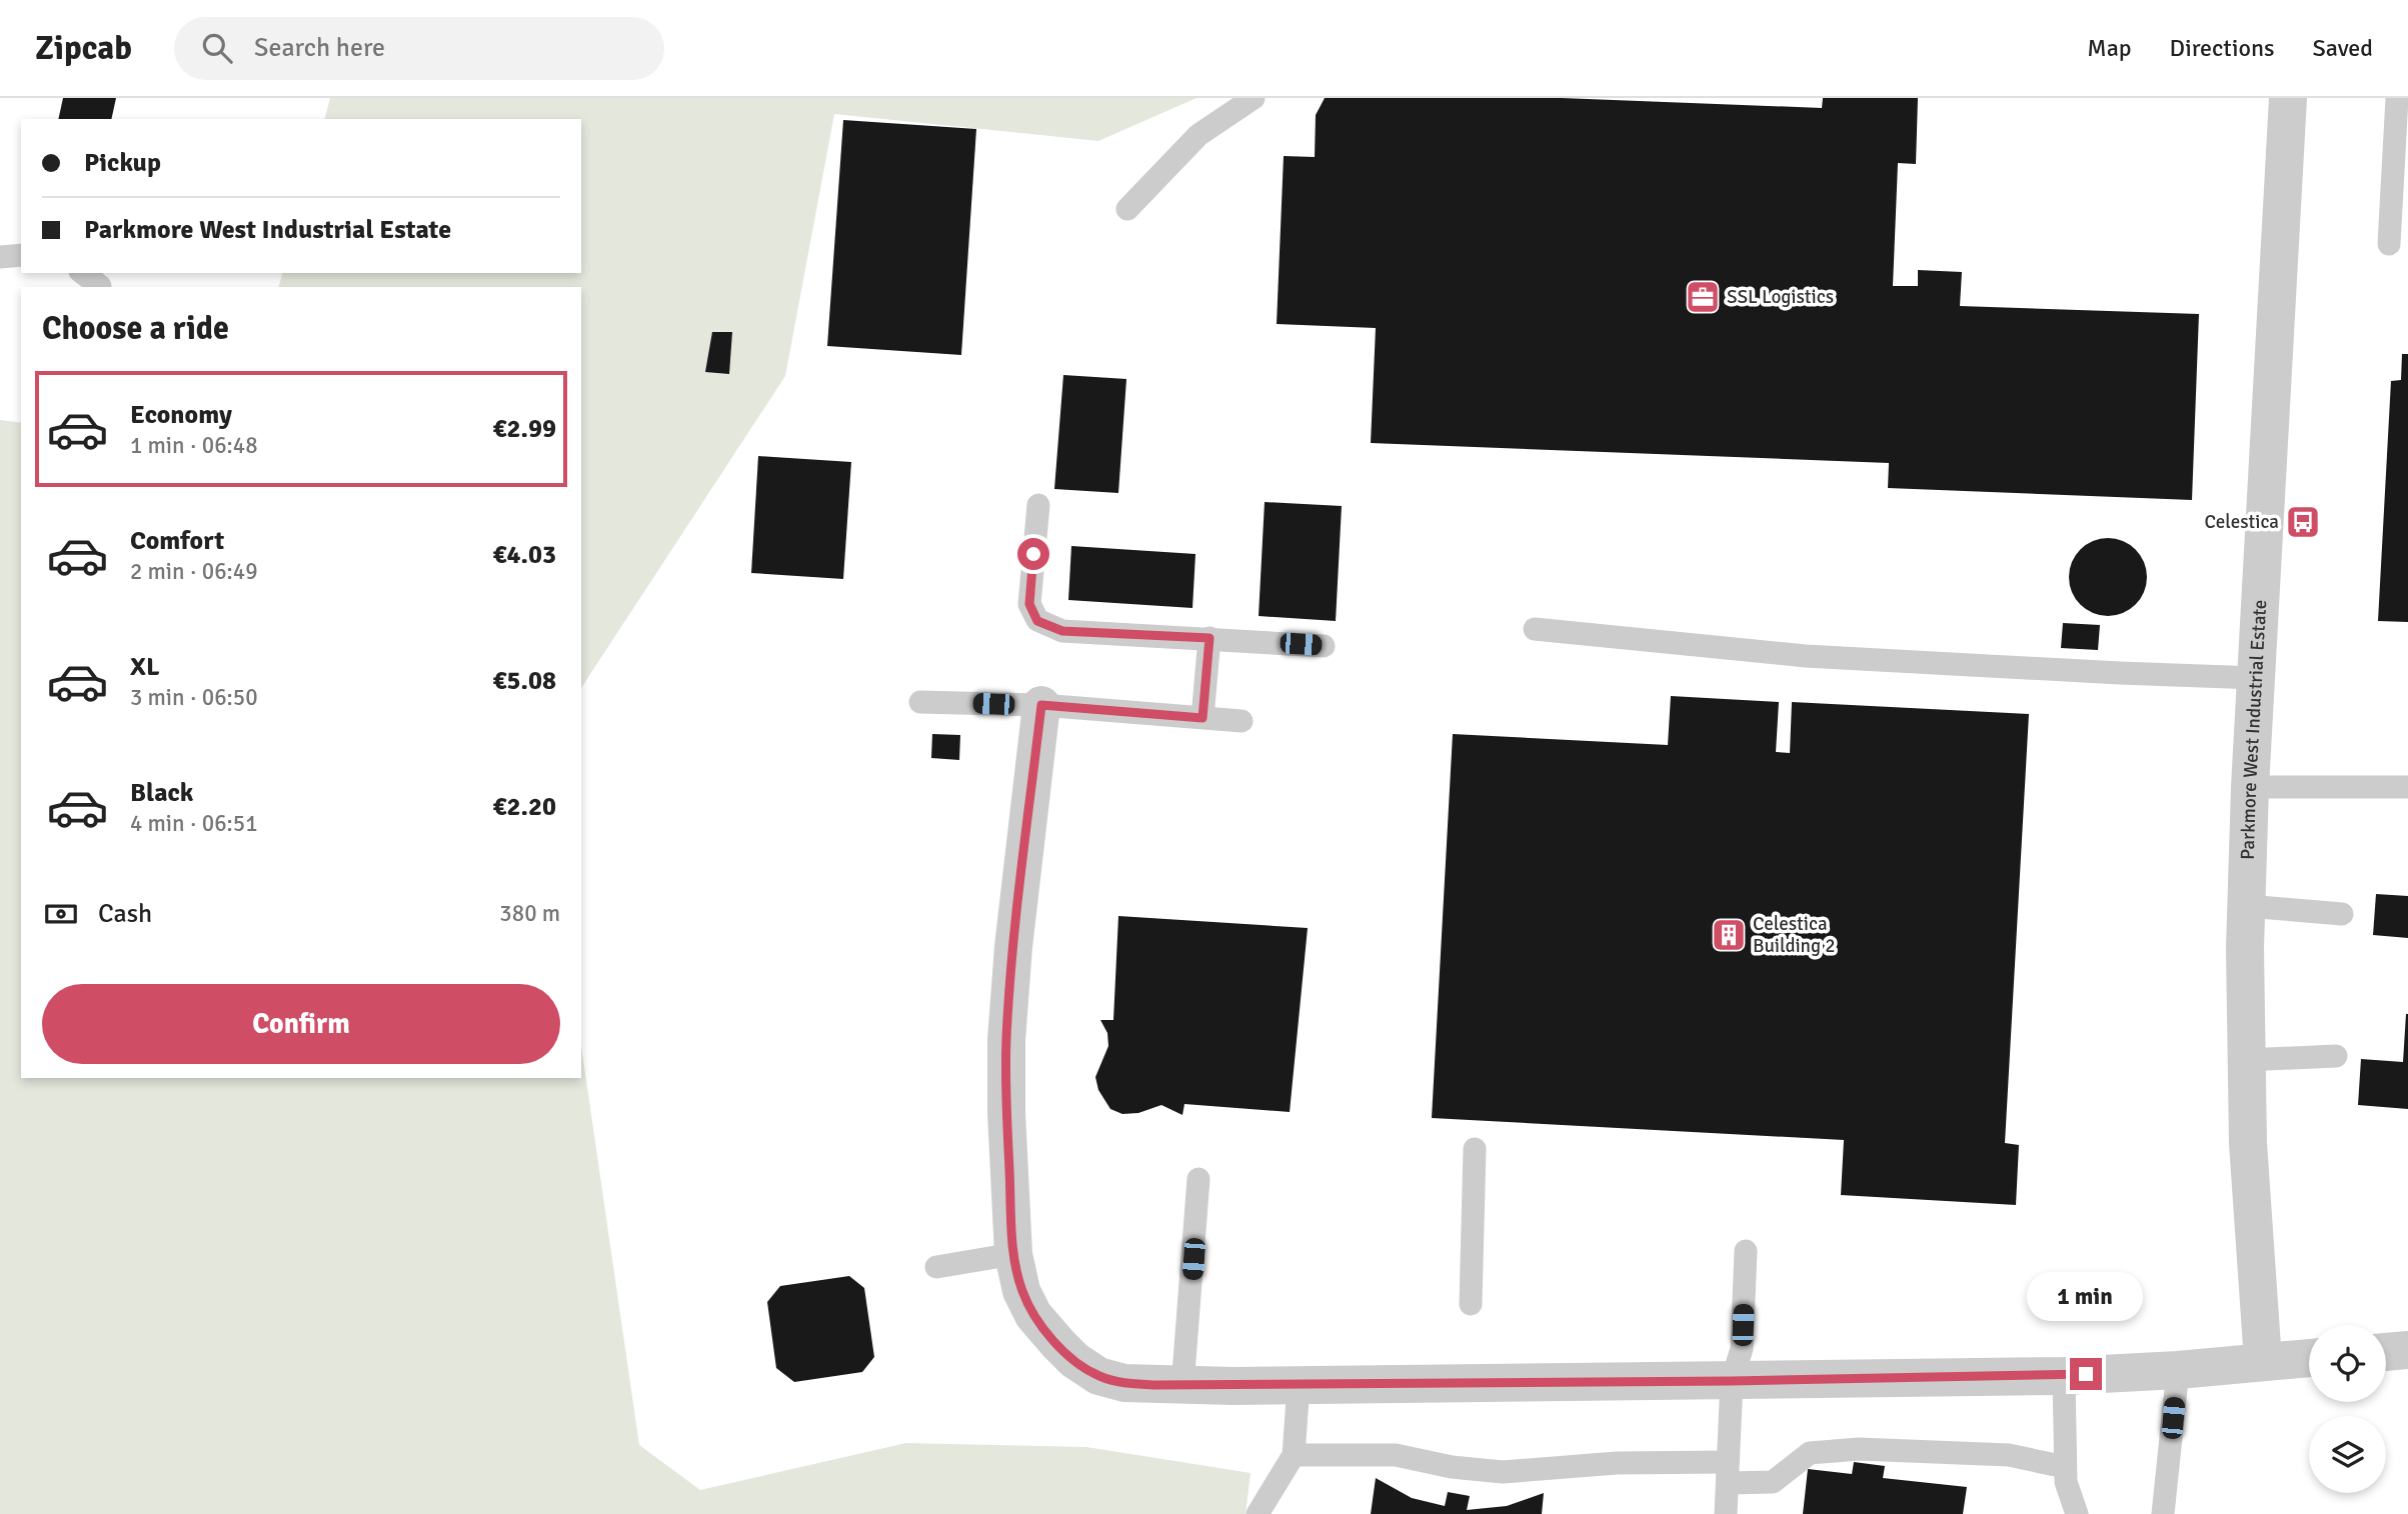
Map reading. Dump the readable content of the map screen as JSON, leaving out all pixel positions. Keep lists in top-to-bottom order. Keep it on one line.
{"streets":{"street":["Parkmore West Industrial Estate"]},"places":{"office":["SSL Logistics"],"bus stop":["Celestica"],"building":["Celestica Building 2"]},"page":{"header":"Zipcab","search":"Search here","nav":["Map","Directions","Saved"],"banner":["Pickup","Parkmore West Industrial Estate"],"heading":"Choose a ride","list":[{"name":"Economy","note":"1 min · 06:48","value":"€2.99"},{"name":"Comfort","note":"2 min · 06:49","value":"€4.03"},{"name":"XL","note":"3 min · 06:50","value":"€5.08"},{"name":"Black","note":"4 min · 06:51","value":"€2.20"}],"pay":["Cash","380 m"],"buttons":"Confirm","bubble":"1 min"}}
